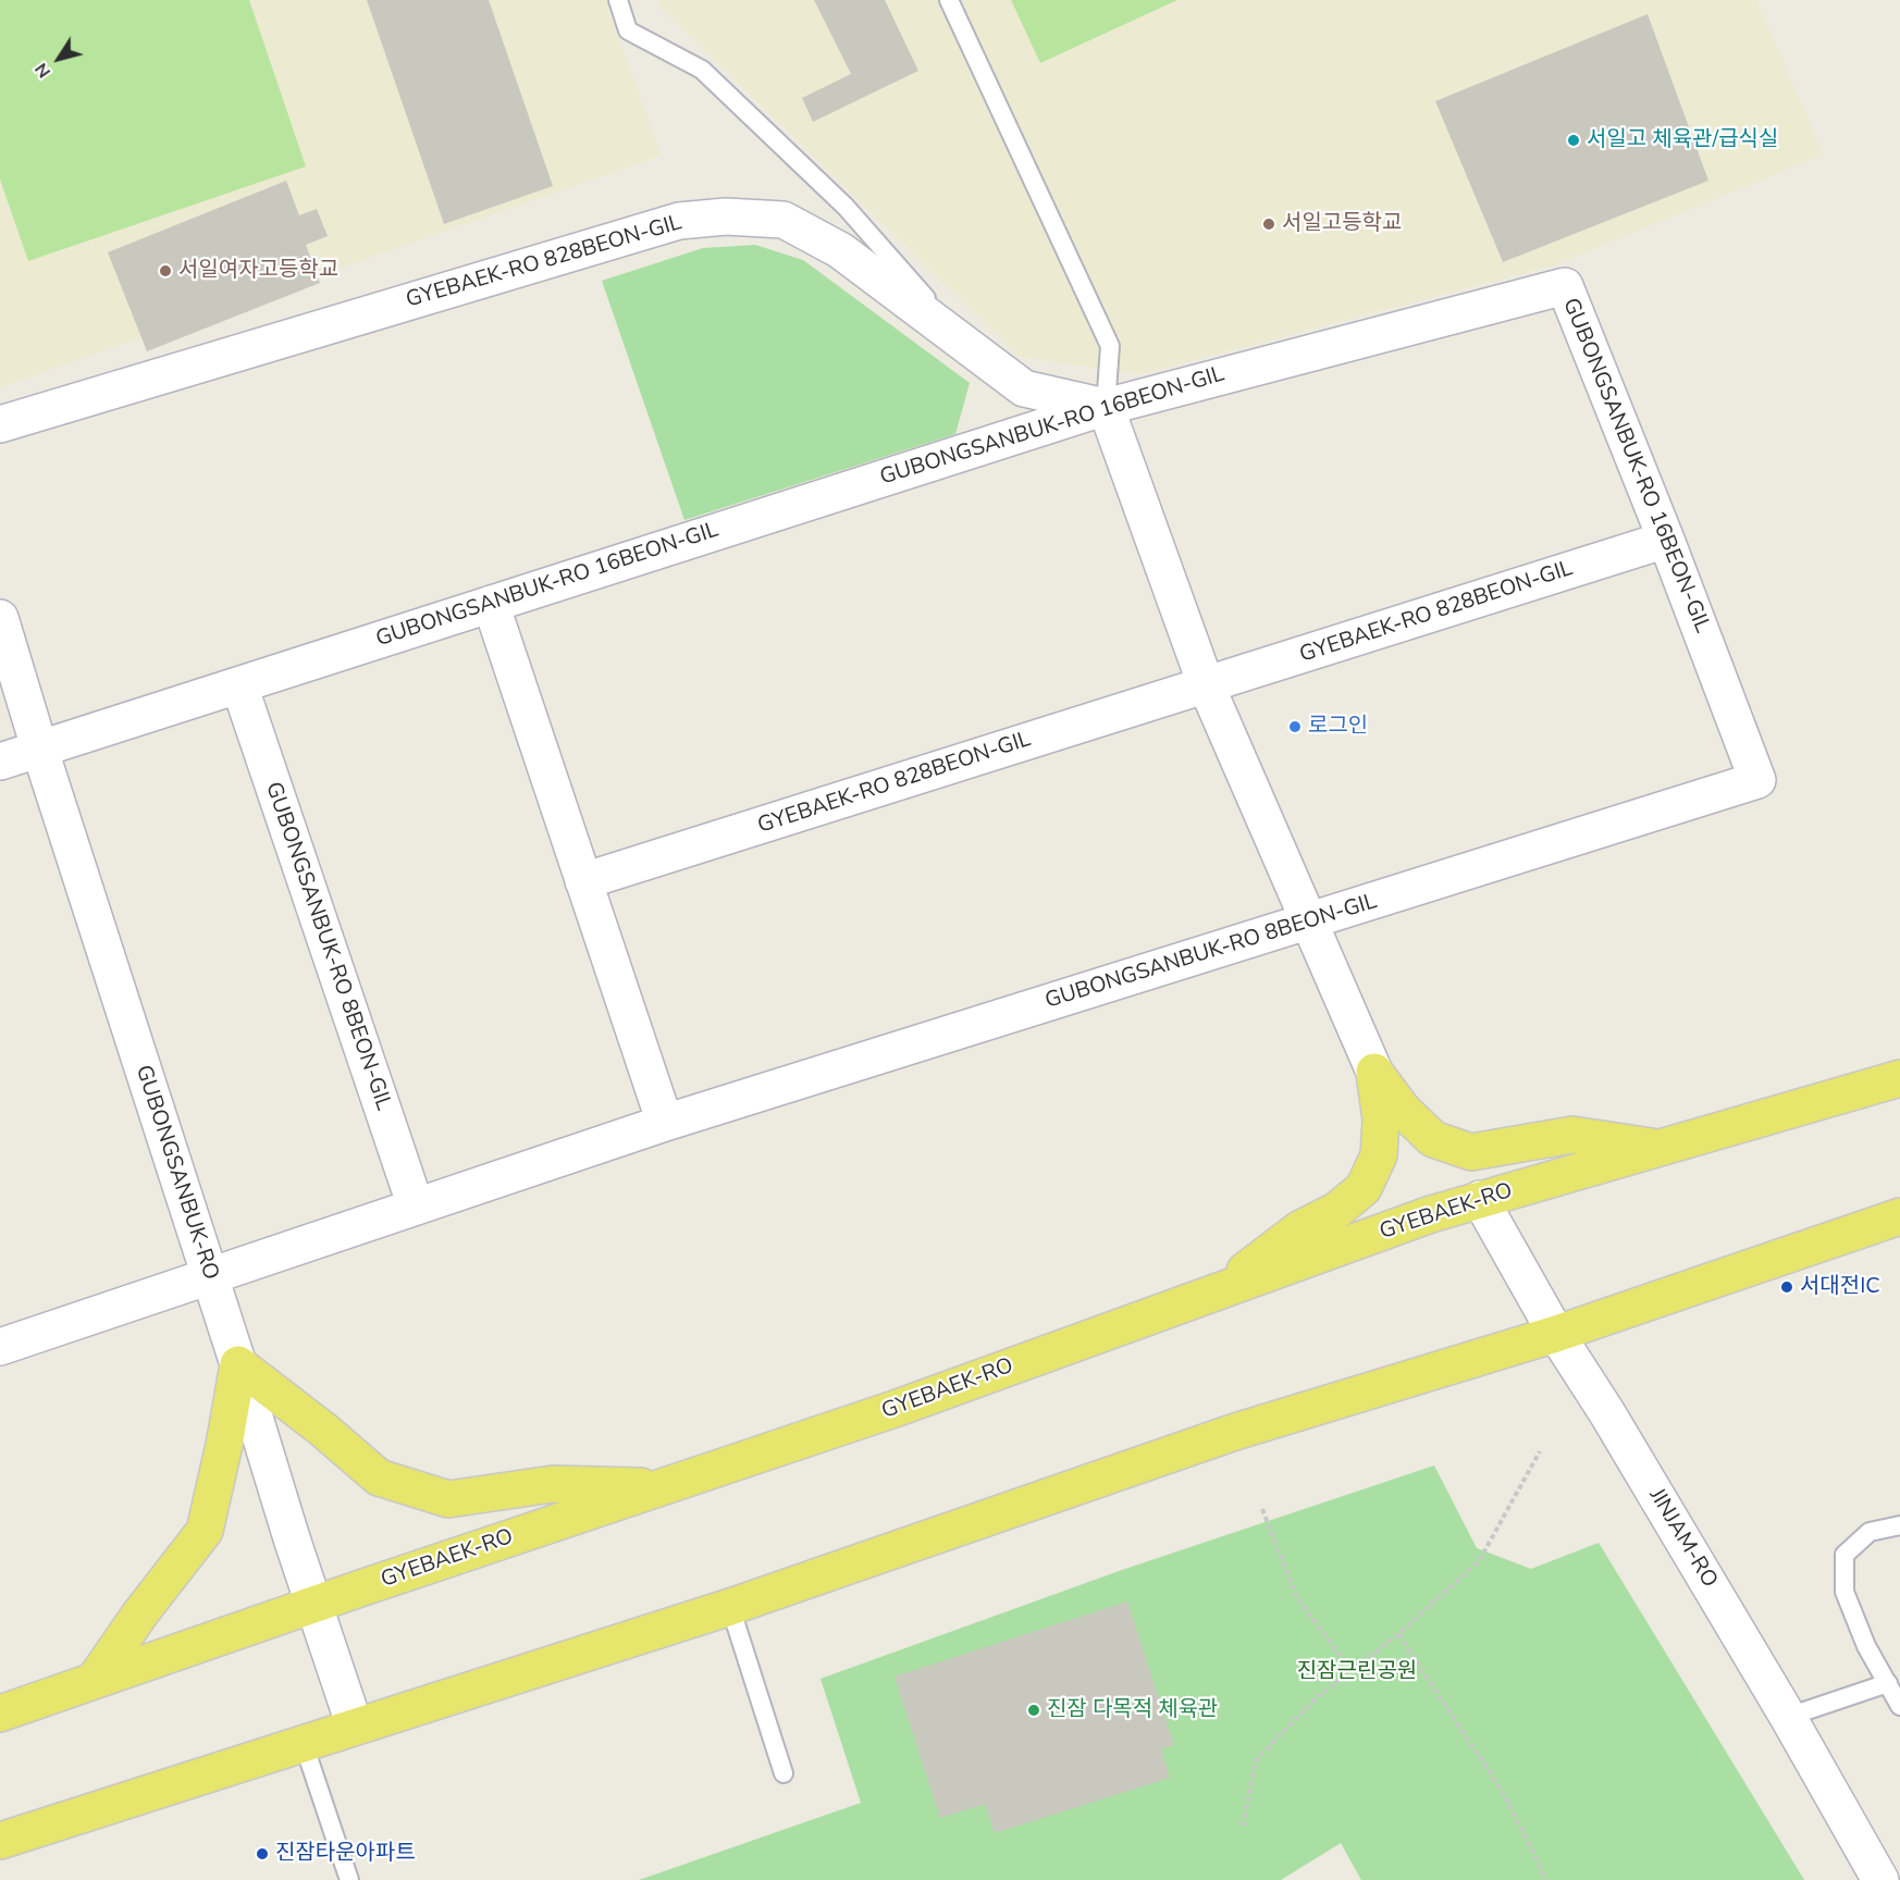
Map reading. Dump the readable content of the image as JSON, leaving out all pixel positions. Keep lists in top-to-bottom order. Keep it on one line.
{"streets":{"main road":["GYEBAEK-RO"],"street":["GYEBAEK-RO 828BEON-GIL","GUBONGSANBUK-RO 16BEON-GIL","GUBONGSANBUK-RO 8BEON-GIL","GUBONGSANBUK-RO","JINJAM-RO"]},"crossings":[["GYEBAEK-RO 828BEON-GIL","GUBONGSANBUK-RO 16BEON-GIL"],["GUBONGSANBUK-RO 16BEON-GIL","GUBONGSANBUK-RO 8BEON-GIL"],["GUBONGSANBUK-RO 16BEON-GIL","GUBONGSANBUK-RO"],["GUBONGSANBUK-RO 8BEON-GIL","GUBONGSANBUK-RO"],["GUBONGSANBUK-RO","GYEBAEK-RO"],["GYEBAEK-RO","JINJAM-RO"]],"parks":["진잠근린공원"],"places":["서일고 체육관/급식실","서일고등학교","서일여자고등학교","로그인","서대전IC","진잠 다목적 체육관","진잠타운아파트"],"north":"bottom left"}
